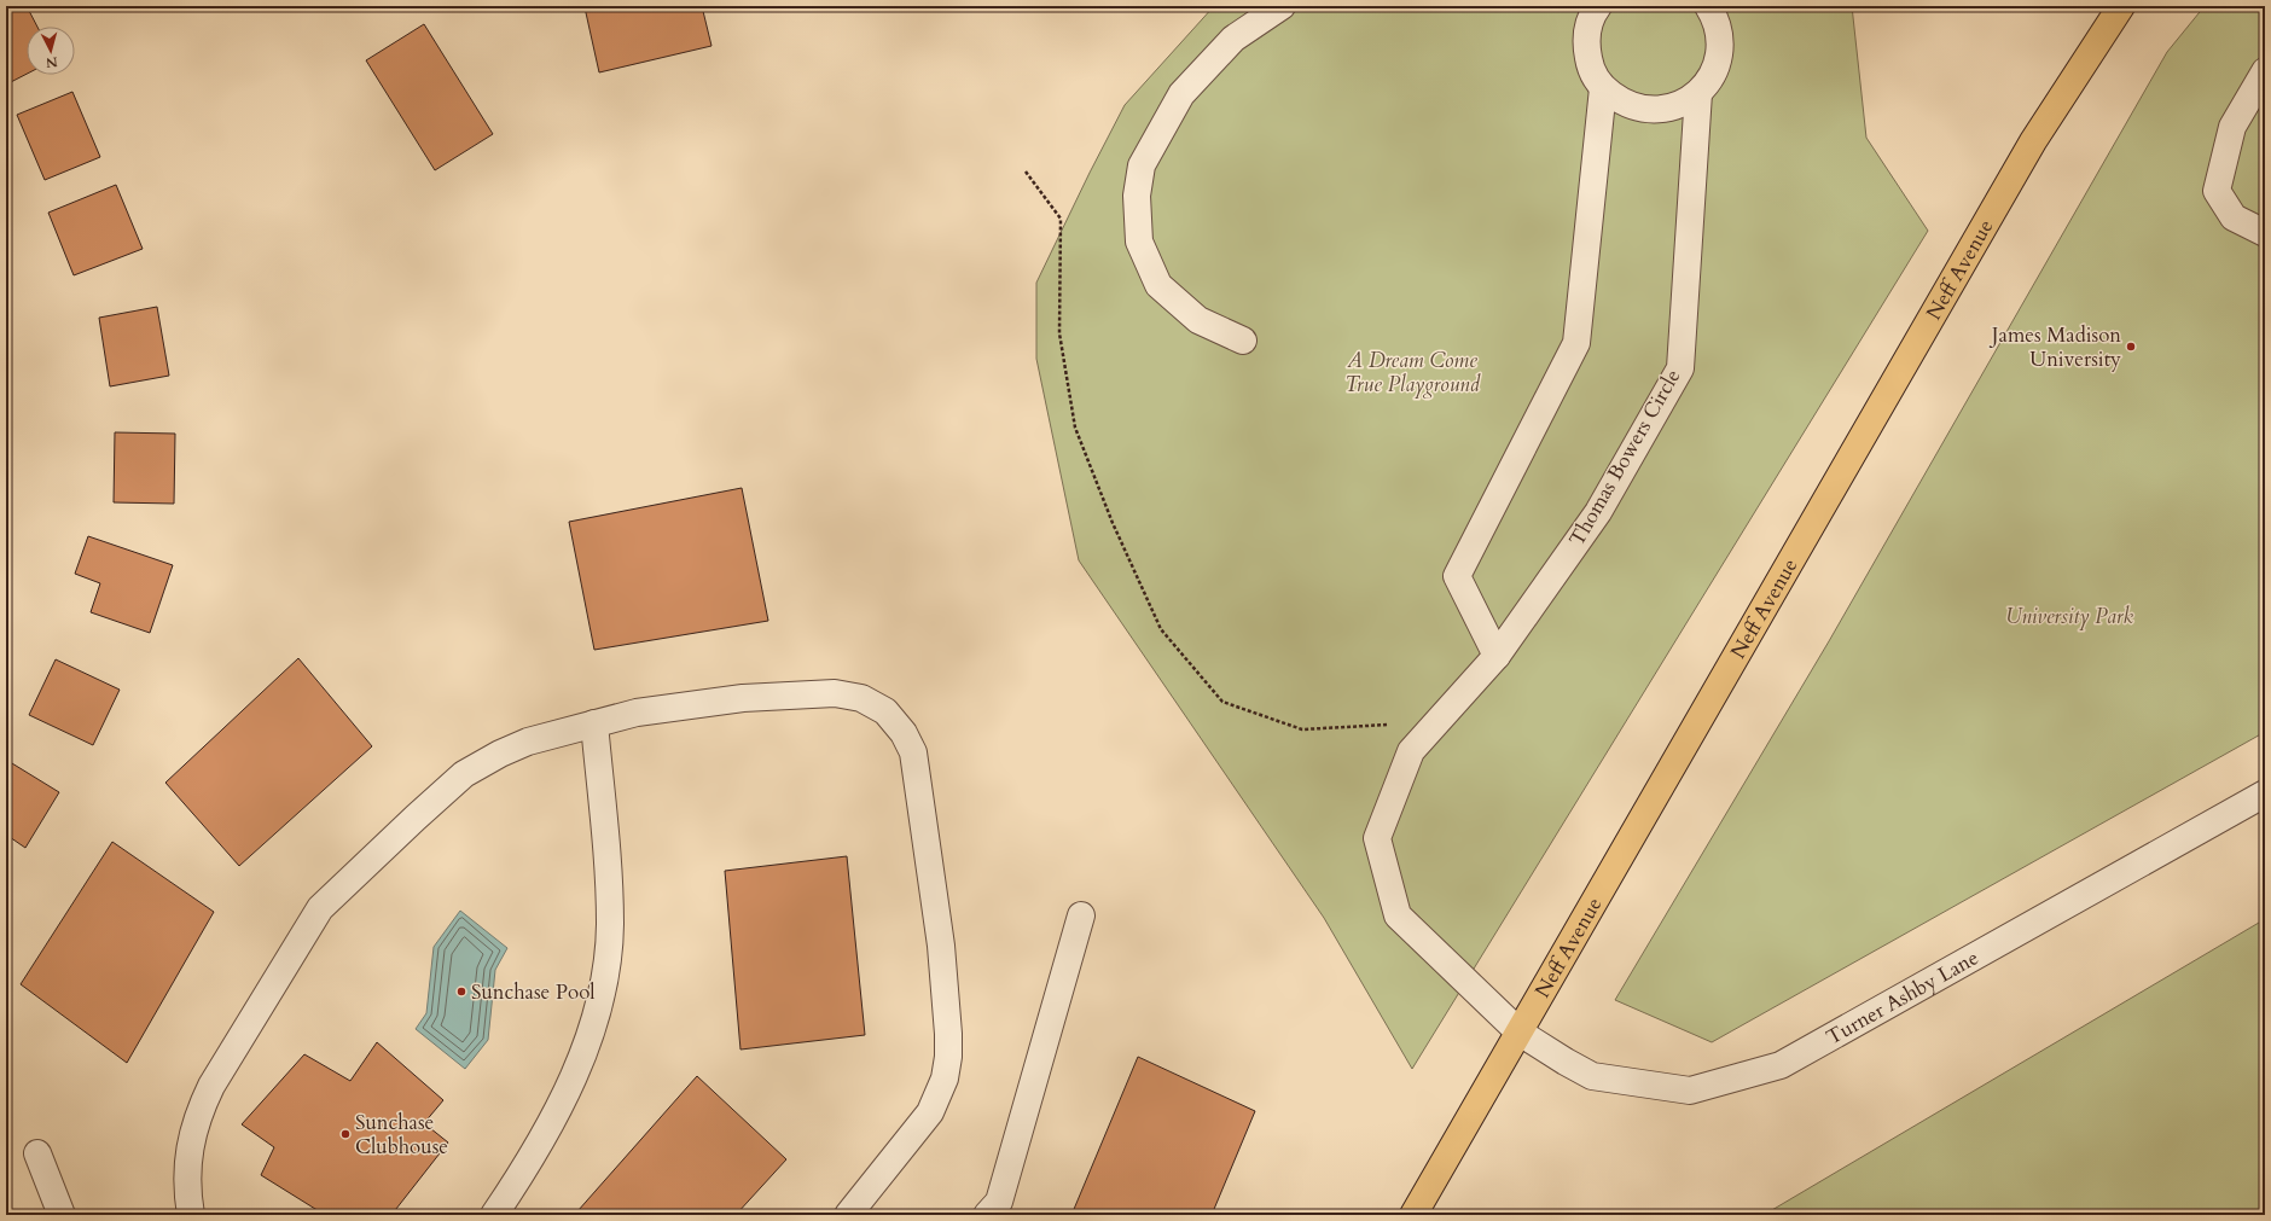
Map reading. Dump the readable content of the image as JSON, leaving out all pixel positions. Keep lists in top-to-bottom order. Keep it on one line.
{"streets":{"main road":["Neff Avenue"],"street":["Thomas Bowers Circle","Turner Ashby Lane"]},"crossings":[["Neff Avenue","Thomas Bowers Circle"],["Neff Avenue","Turner Ashby Lane"],["Thomas Bowers Circle","Turner Ashby Lane"]],"parks":["A Dream Come True Playground","University Park"],"places":["James Madison University","Sunchase Pool","Sunchase Clubhouse"],"north":"bottom"}
